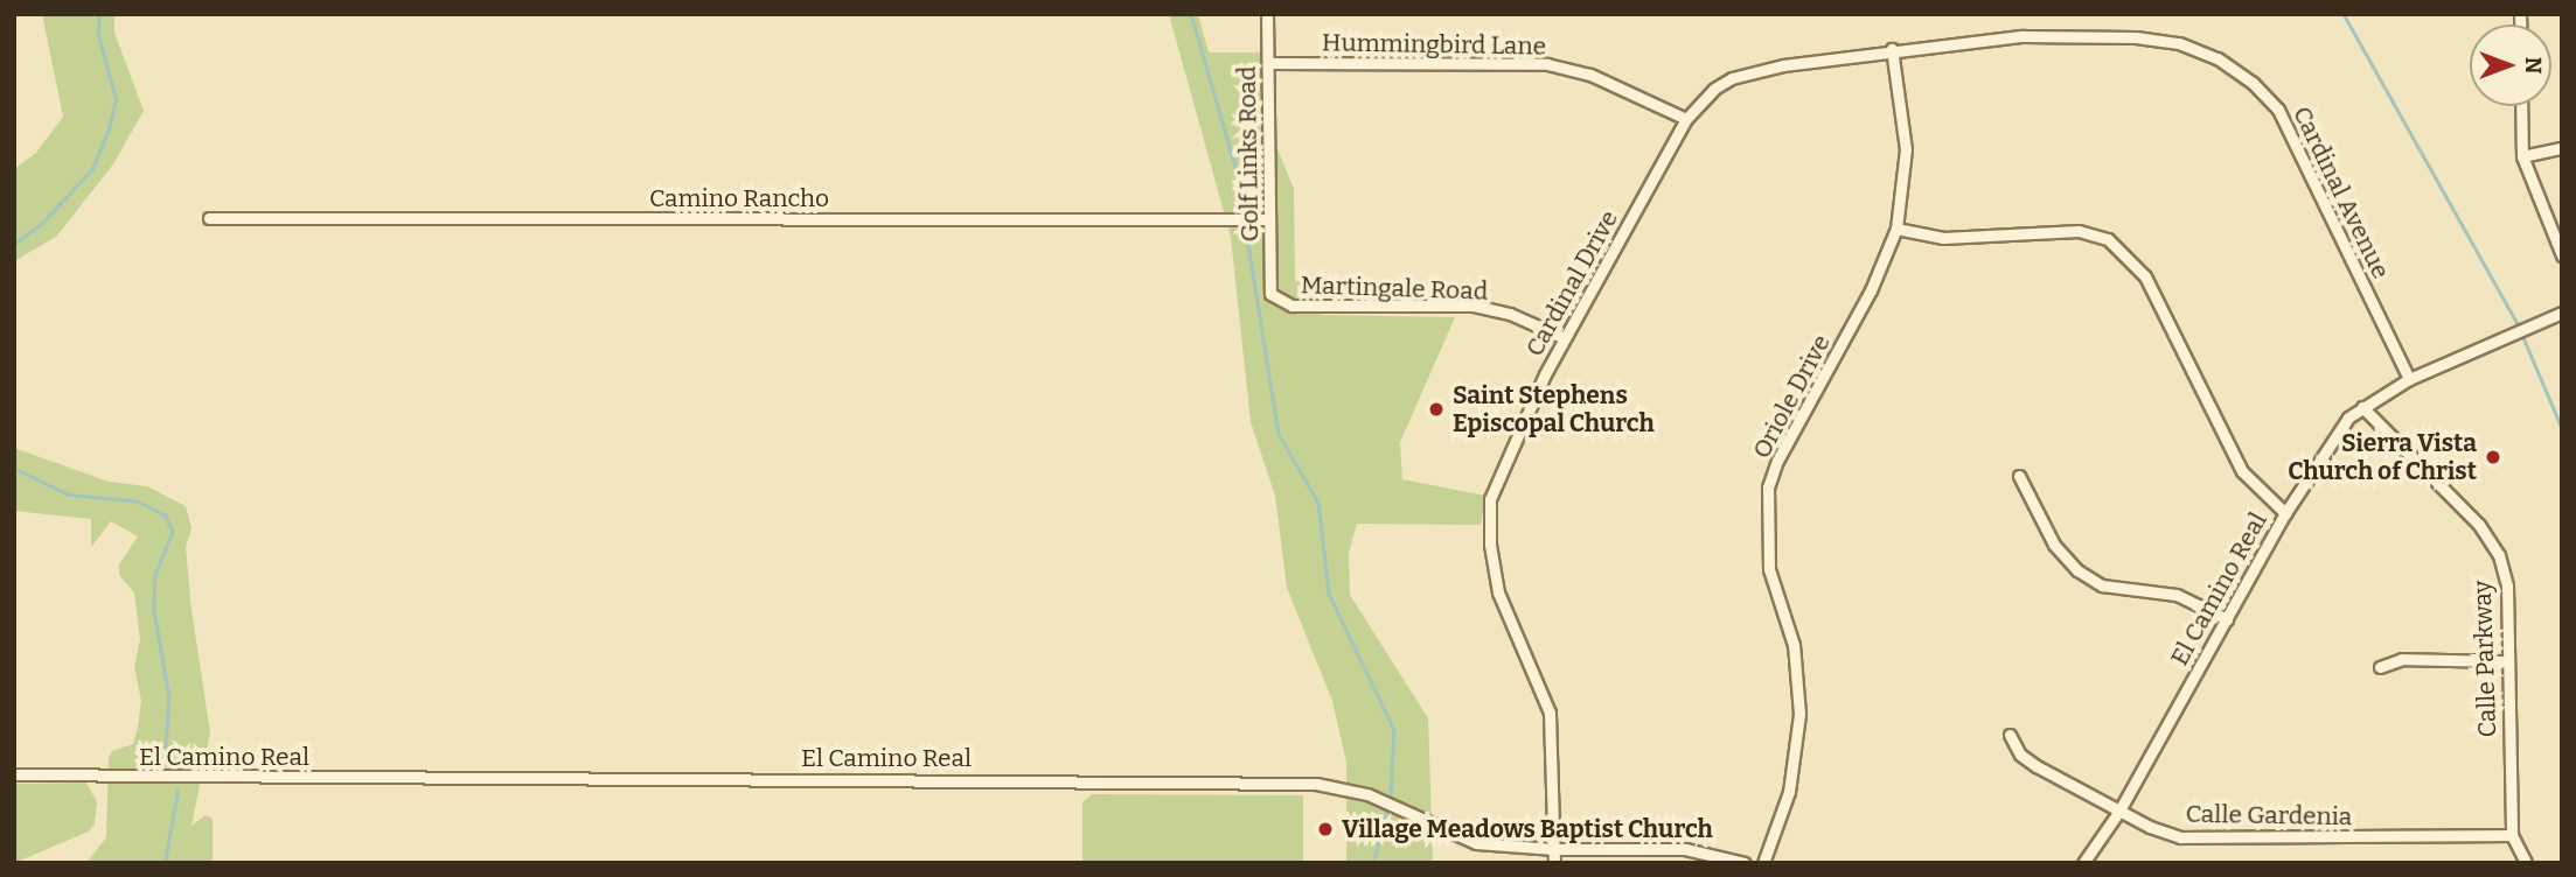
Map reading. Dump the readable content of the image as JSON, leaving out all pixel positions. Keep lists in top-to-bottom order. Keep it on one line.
{"streets":{"street":["Hummingbird Lane","Golf Links Road","Cardinal Avenue","Camino Rancho","Cardinal Drive","Martingale Road","Oriole Drive","El Camino Real","Calle Parkway","Calle Gardenia"]},"crossings":[["Hummingbird Lane","Golf Links Road"],["Hummingbird Lane","Cardinal Avenue"],["Hummingbird Lane","Cardinal Drive"],["Golf Links Road","Camino Rancho"],["Golf Links Road","Martingale Road"],["Cardinal Avenue","Cardinal Drive"],["Cardinal Avenue","Oriole Drive"],["Cardinal Avenue","El Camino Real"],["Cardinal Drive","Martingale Road"],["Cardinal Drive","El Camino Real"],["El Camino Real","Calle Parkway"],["El Camino Real","Calle Gardenia"],["Calle Parkway","Calle Gardenia"]],"places":["Saint Stephens Episcopal Church","Sierra Vista Church of Christ","Village Meadows Baptist Church"],"north":"right"}
